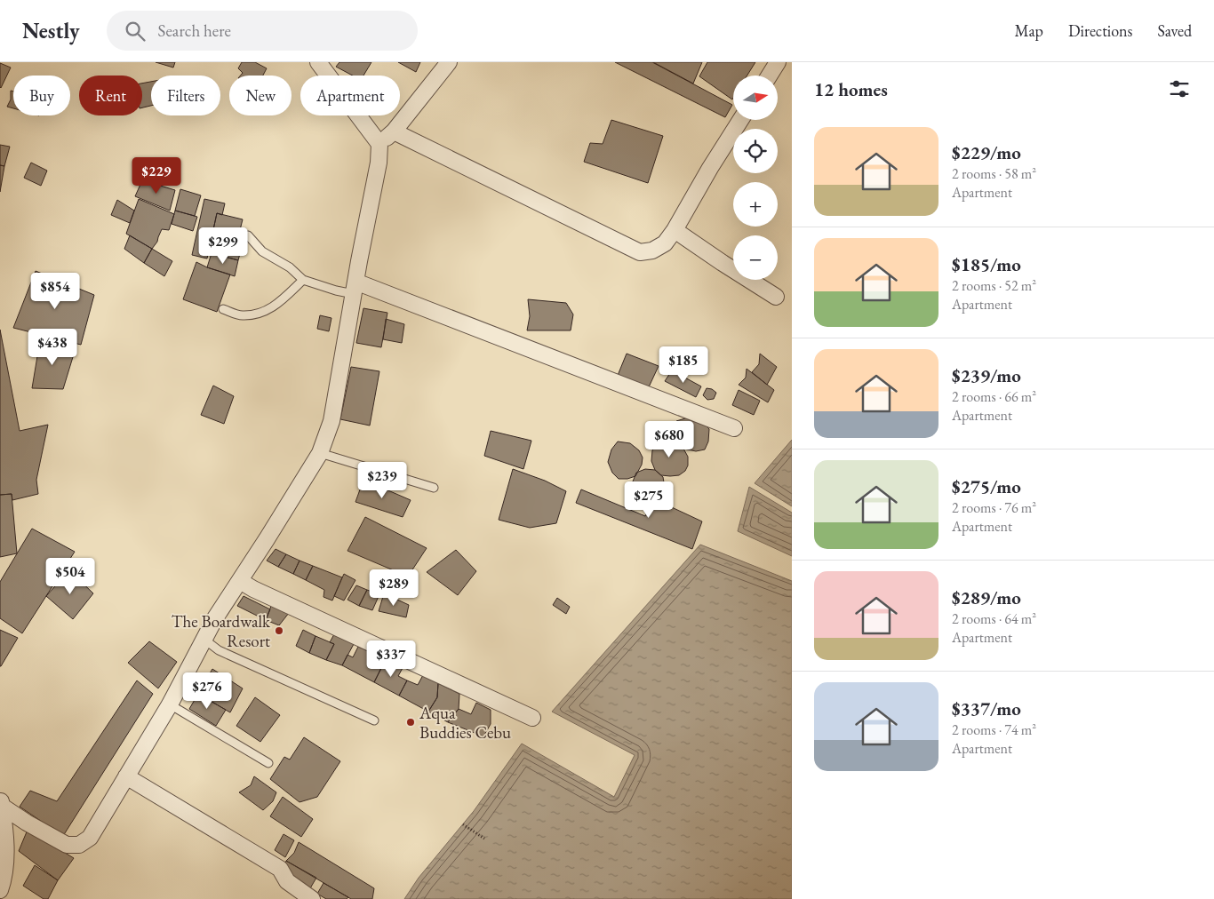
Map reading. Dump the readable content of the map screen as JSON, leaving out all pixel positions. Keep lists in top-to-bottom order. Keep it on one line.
{"places":["The Boardwalk Resort","Aqua Buddies Cebu"],"north":"right","page":{"header":"Nestly","search":"Search here","nav":["Map","Directions","Saved"],"heading":"12 homes","map_buttons":["+","−"],"chip":["Buy","Rent","Filters","New","Apartment"],"list":[{"name":"$229/mo","note":"2 rooms · 58 m² · Apartment"},{"name":"$185/mo","note":"2 rooms · 52 m² · Apartment"},{"name":"$239/mo","note":"2 rooms · 66 m² · Apartment"},{"name":"$275/mo","note":"2 rooms · 76 m² · Apartment"},{"name":"$289/mo","note":"2 rooms · 64 m² · Apartment"},{"name":"$337/mo","note":"2 rooms · 74 m² · Apartment"}],"price":["$229","$299","$854","$438","$185","$680","$239","$275","$504","$289","$337","$276"]}}
